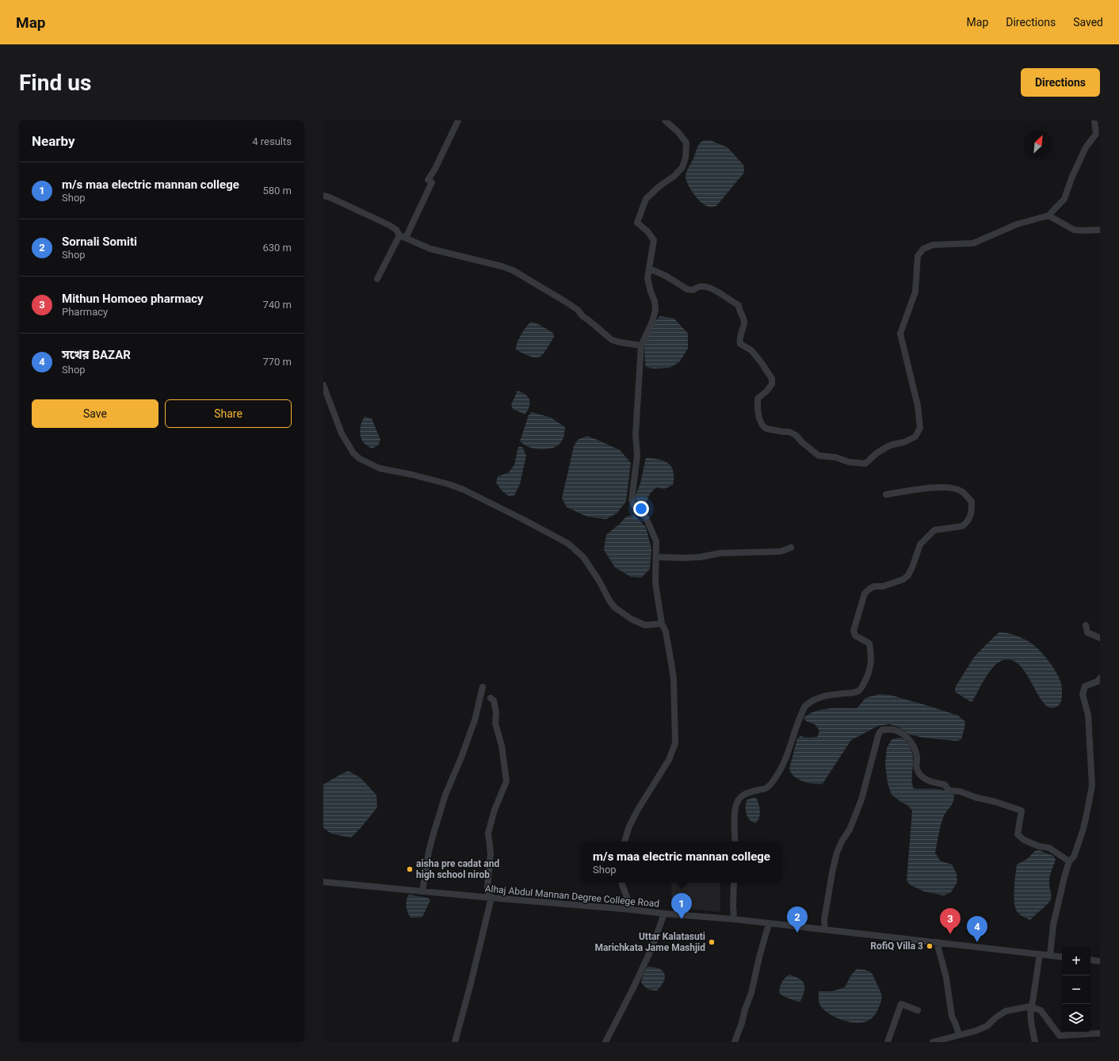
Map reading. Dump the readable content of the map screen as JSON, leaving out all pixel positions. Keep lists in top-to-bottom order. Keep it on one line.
{"streets":{"street":["Alhaj Abdul Mannan Degree College Road"]},"places":["aisha pre cadat and high school nirob","Uttar Kalatasuti Marichkata Jame Mashjid","RofiQ Villa 3"],"north":"top right","page":{"header":"Map","nav":["Map","Directions","Saved"],"buttons":["Directions",["Save","Share"]],"title":"Find us","heading":["Nearby","4 results"],"list":[{"mark":"1","name":"m/s maa electric mannan college","note":"Shop","value":"580 m"},{"mark":"2","name":"Sornali Somiti","note":"Shop","value":"630 m"},{"mark":"3","name":"Mithun Homoeo pharmacy","note":"Pharmacy","value":"740 m"},{"mark":"4","name":"সখের BAZAR","note":"Shop","value":"770 m"}],"popup":["m/s maa electric mannan college","Shop"],"pins":["1","2","3","4"],"map_buttons":["+","−"]}}
